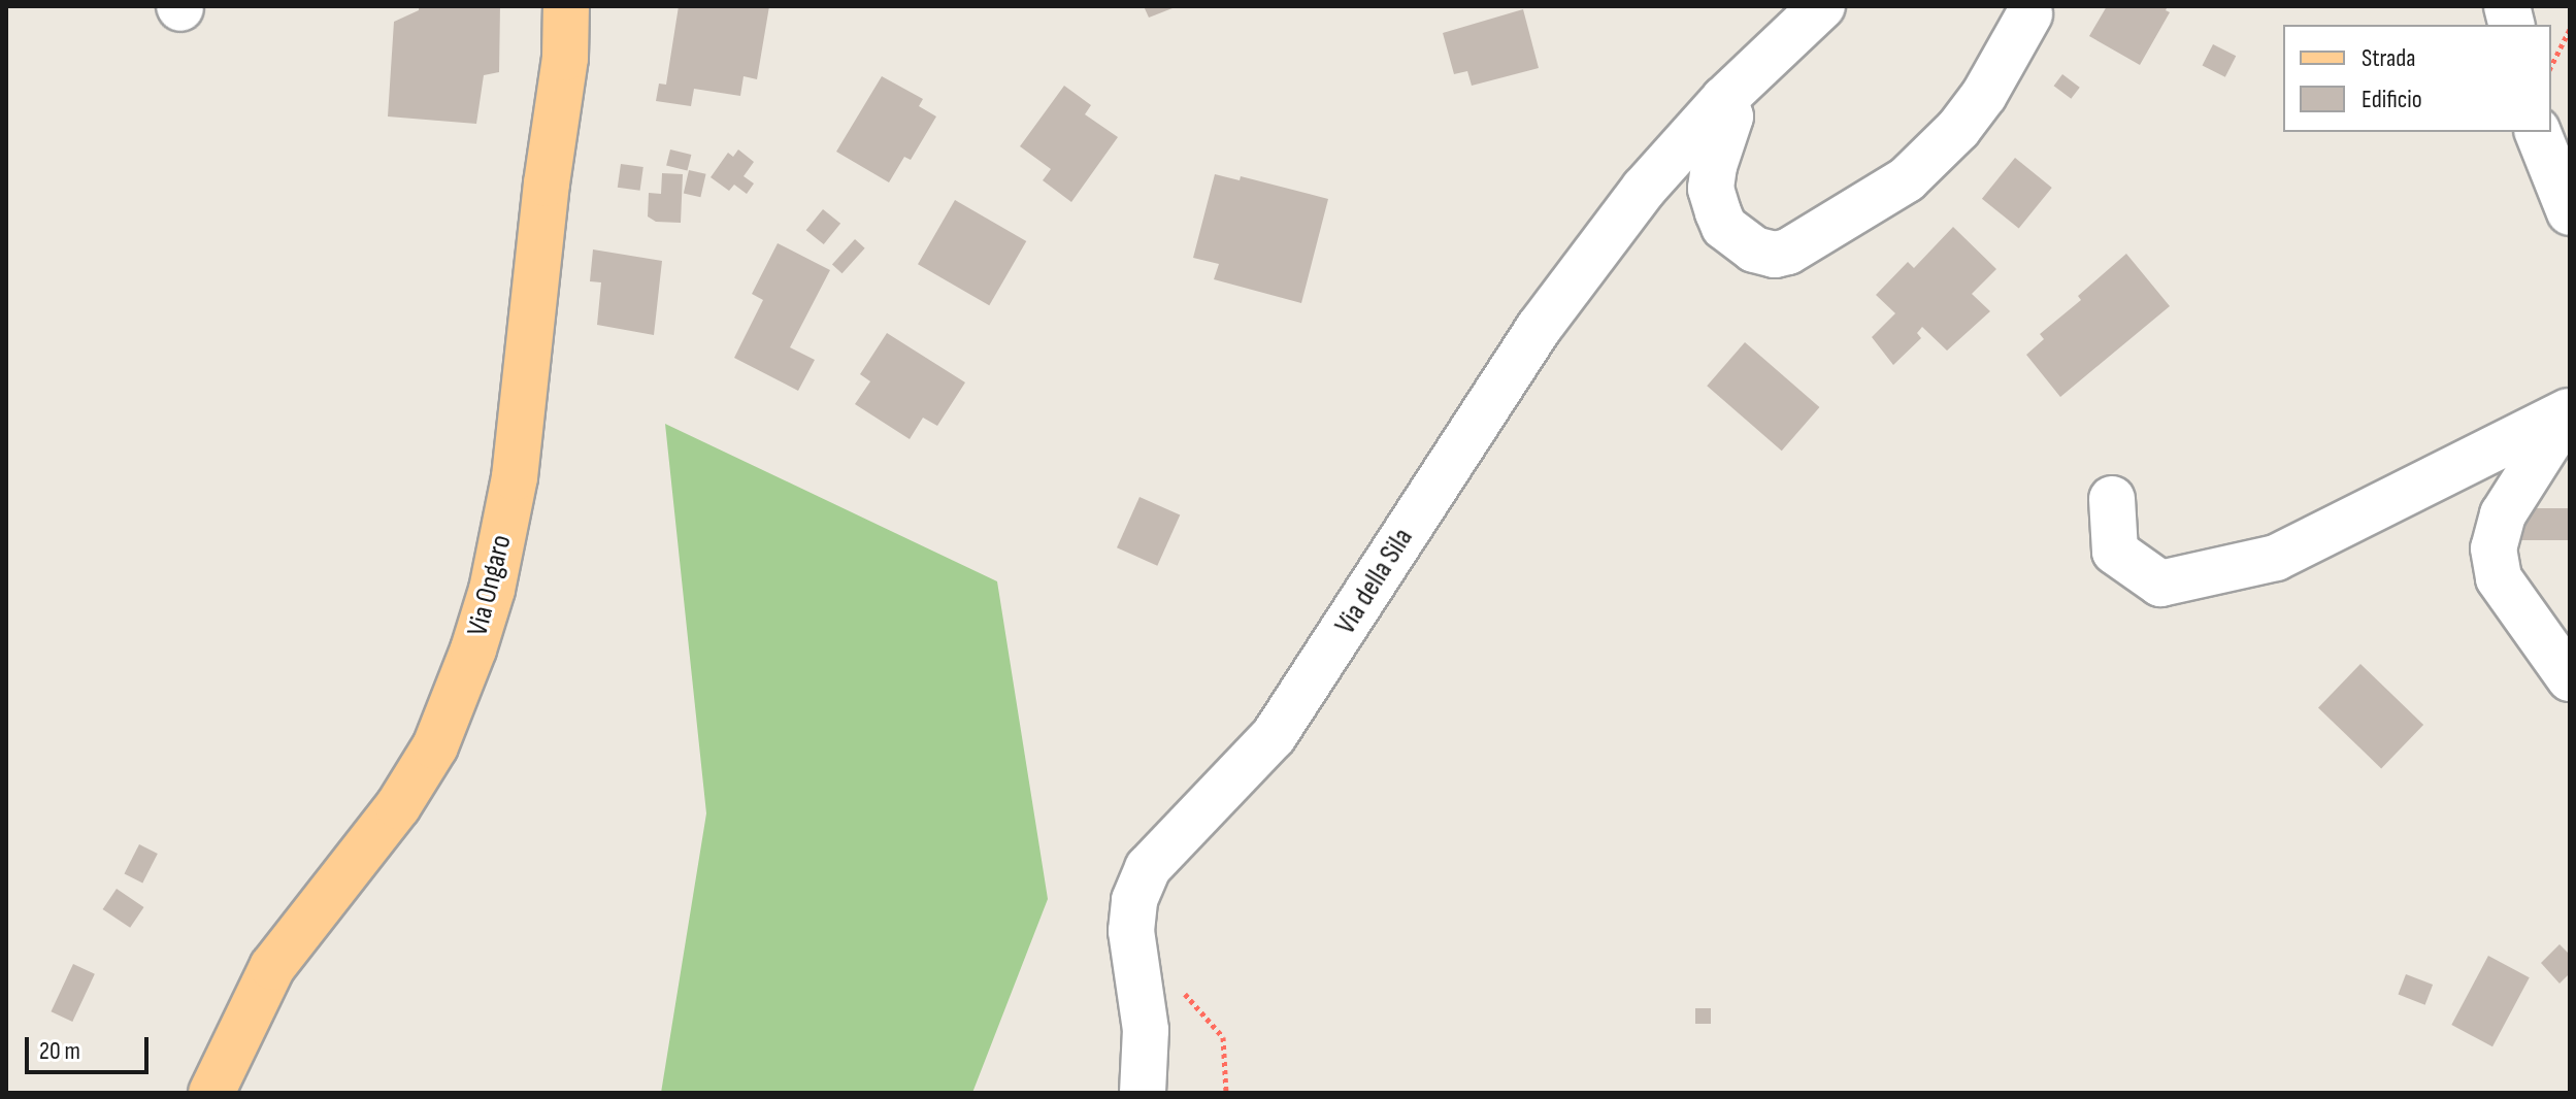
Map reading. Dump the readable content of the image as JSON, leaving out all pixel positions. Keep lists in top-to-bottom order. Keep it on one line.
{"streets":{"main road":["Via Ongaro"],"street":["Via della Sila"]},"legend":["Strada","Edificio"],"scale_bar":"20 m"}
